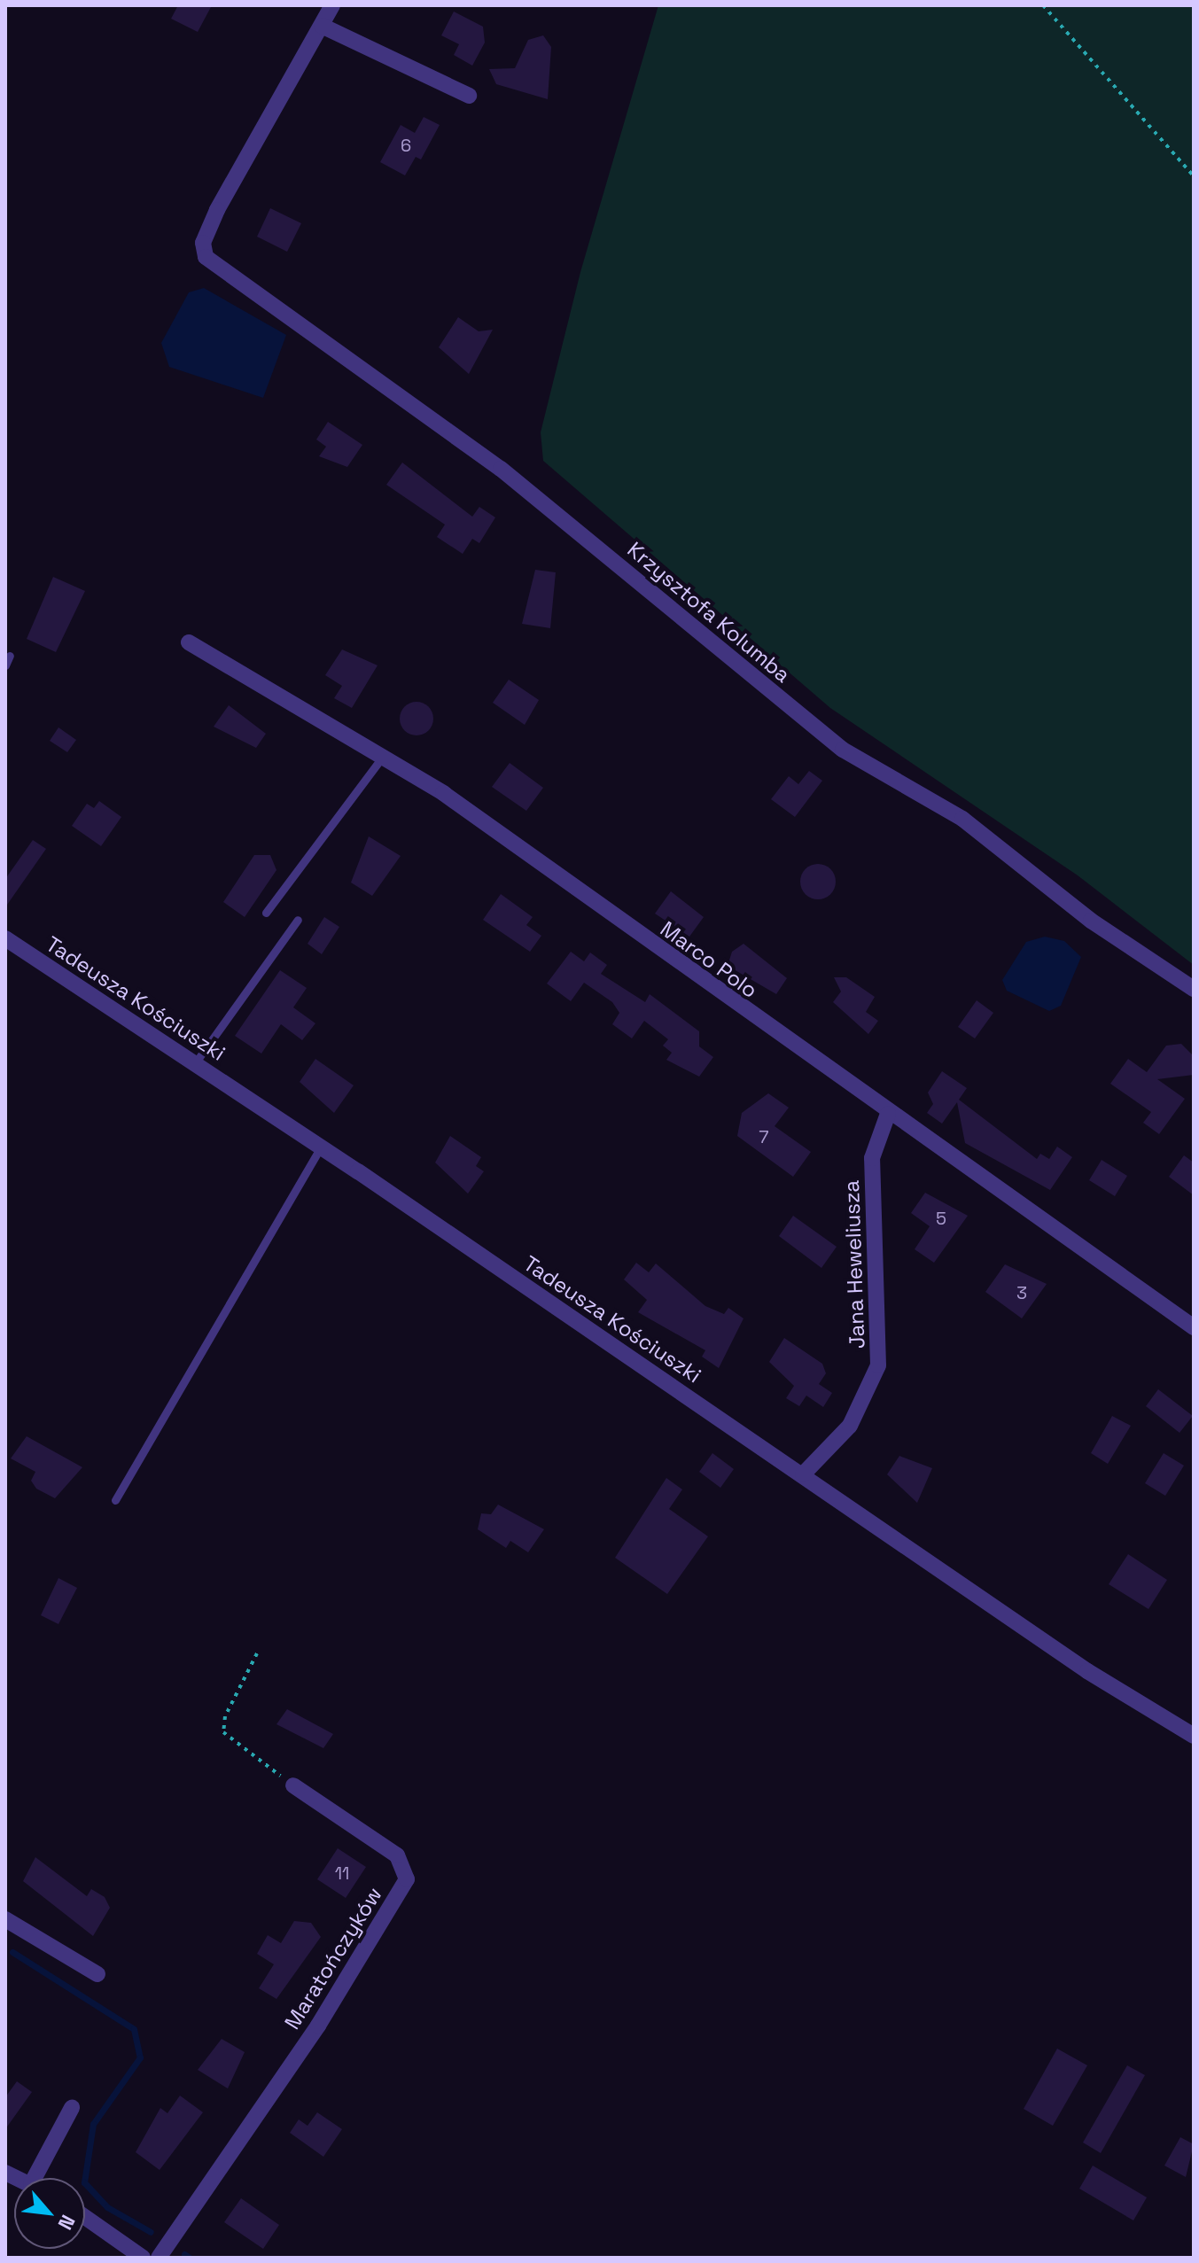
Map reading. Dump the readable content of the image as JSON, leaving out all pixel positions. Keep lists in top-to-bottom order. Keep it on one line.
{"streets":{"street":["Krzysztofa Kolumba","Marco Polo","Tadeusza Kościuszki","Jana Heweliusza","Maratończyków"]},"crossings":[["Marco Polo","Jana Heweliusza"],["Tadeusza Kościuszki","Jana Heweliusza"]],"house_numbers":["6","7","5","3","11"],"north":"bottom right"}
